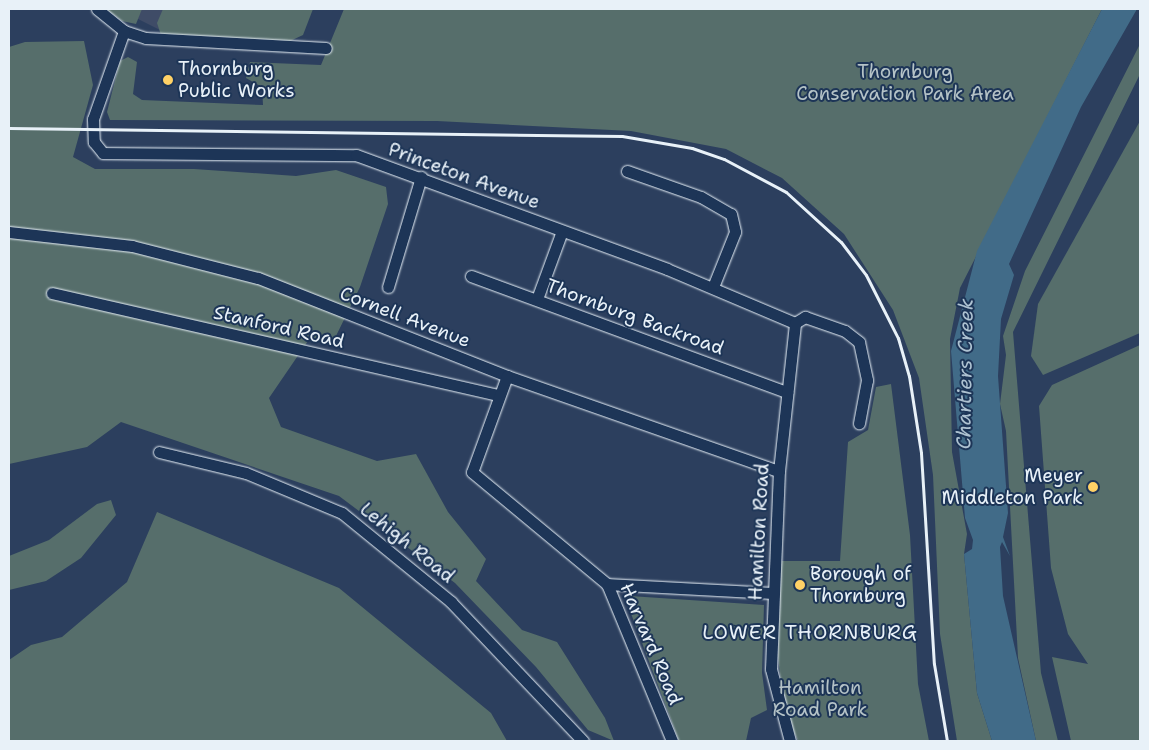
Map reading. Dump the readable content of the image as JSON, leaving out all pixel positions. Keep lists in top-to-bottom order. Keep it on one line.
{"streets":{"street":["Princeton Avenue","Cornell Avenue","Thornburg Backroad","Stanford Road","Hamilton Road","Lehigh Road","Harvard Road"]},"crossings":[["Princeton Avenue","Hamilton Road"],["Cornell Avenue","Hamilton Road"],["Thornburg Backroad","Hamilton Road"],["Stanford Road","Harvard Road"]],"districts":["LOWER THORNBURG"],"water":["Chartiers Creek"],"parks":["Thornburg Conservation Park Area","Hamilton Road Park"],"places":["Thornburg Public Works","Meyer Middleton Park","Borough of Thornburg"]}
